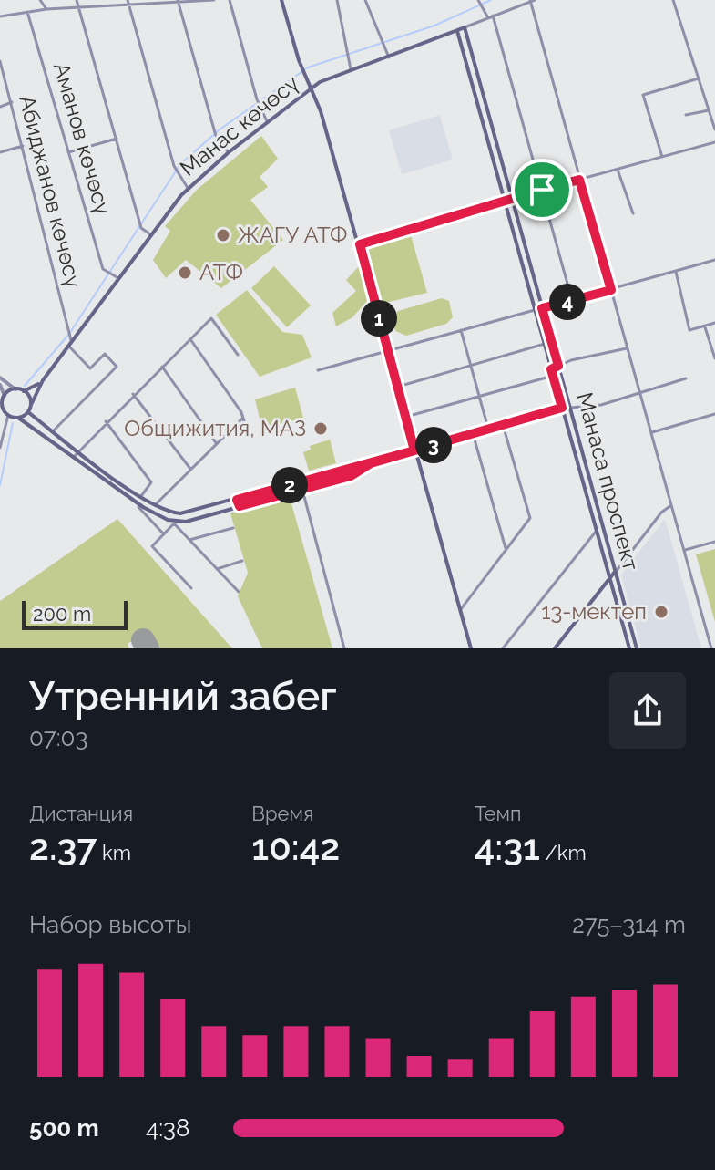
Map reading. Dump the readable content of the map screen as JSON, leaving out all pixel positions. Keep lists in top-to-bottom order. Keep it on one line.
{"streets":{"main road":["Манас көчөсү","Манаса проспект"],"street":["Аманов көчөсү","Абиджанов көчөсү"]},"crossings":[["Манас көчөсү","Аманов көчөсү"],["Манас көчөсү","Абиджанов көчөсү"],["Манас көчөсү","Манаса проспект"]],"places":["ЖАГУ АТФ","АТФ","Общижития, МАЗ","13-мектеп"],"scale_bar":"200 m","page":{"pins":["4","1","3","2"],"scale":"200 m","heading":["Утренний забег","07:03"],"stats":[["Дистанция","2.37 km"],["Время","10:42"],["Темп","4:31 /km"]],"chart":["Набор высоты","275–314 m"],"list":[{"name":"500 m","note":"4:38"}]}}
